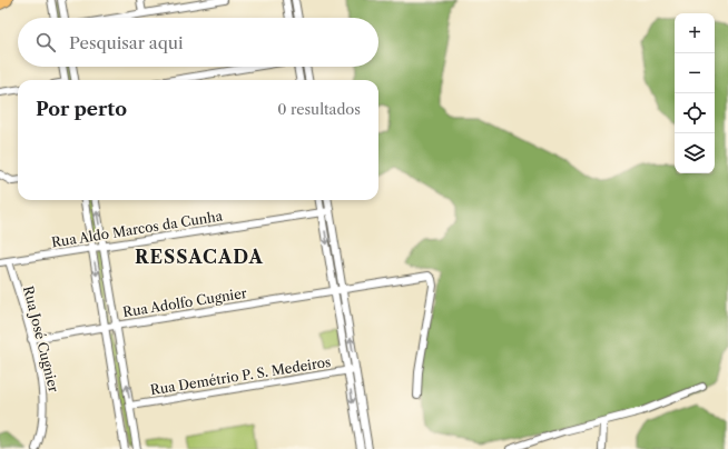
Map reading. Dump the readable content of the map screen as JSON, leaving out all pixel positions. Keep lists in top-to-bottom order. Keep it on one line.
{"streets":{"street":["Rua Aldo Marcos da Cunha","Rua Adolfo Cugnier","Rua José Cugnier","Rua Demétrio P. S. Medeiros"]},"crossings":[["Rua Aldo Marcos da Cunha","Rua José Cugnier"],["Rua Adolfo Cugnier","Rua José Cugnier"]],"districts":["RESSACADA"],"page":{"map_buttons":["+","−"],"search":"Pesquisar aqui","heading":["Por perto","0 resultados"]}}
